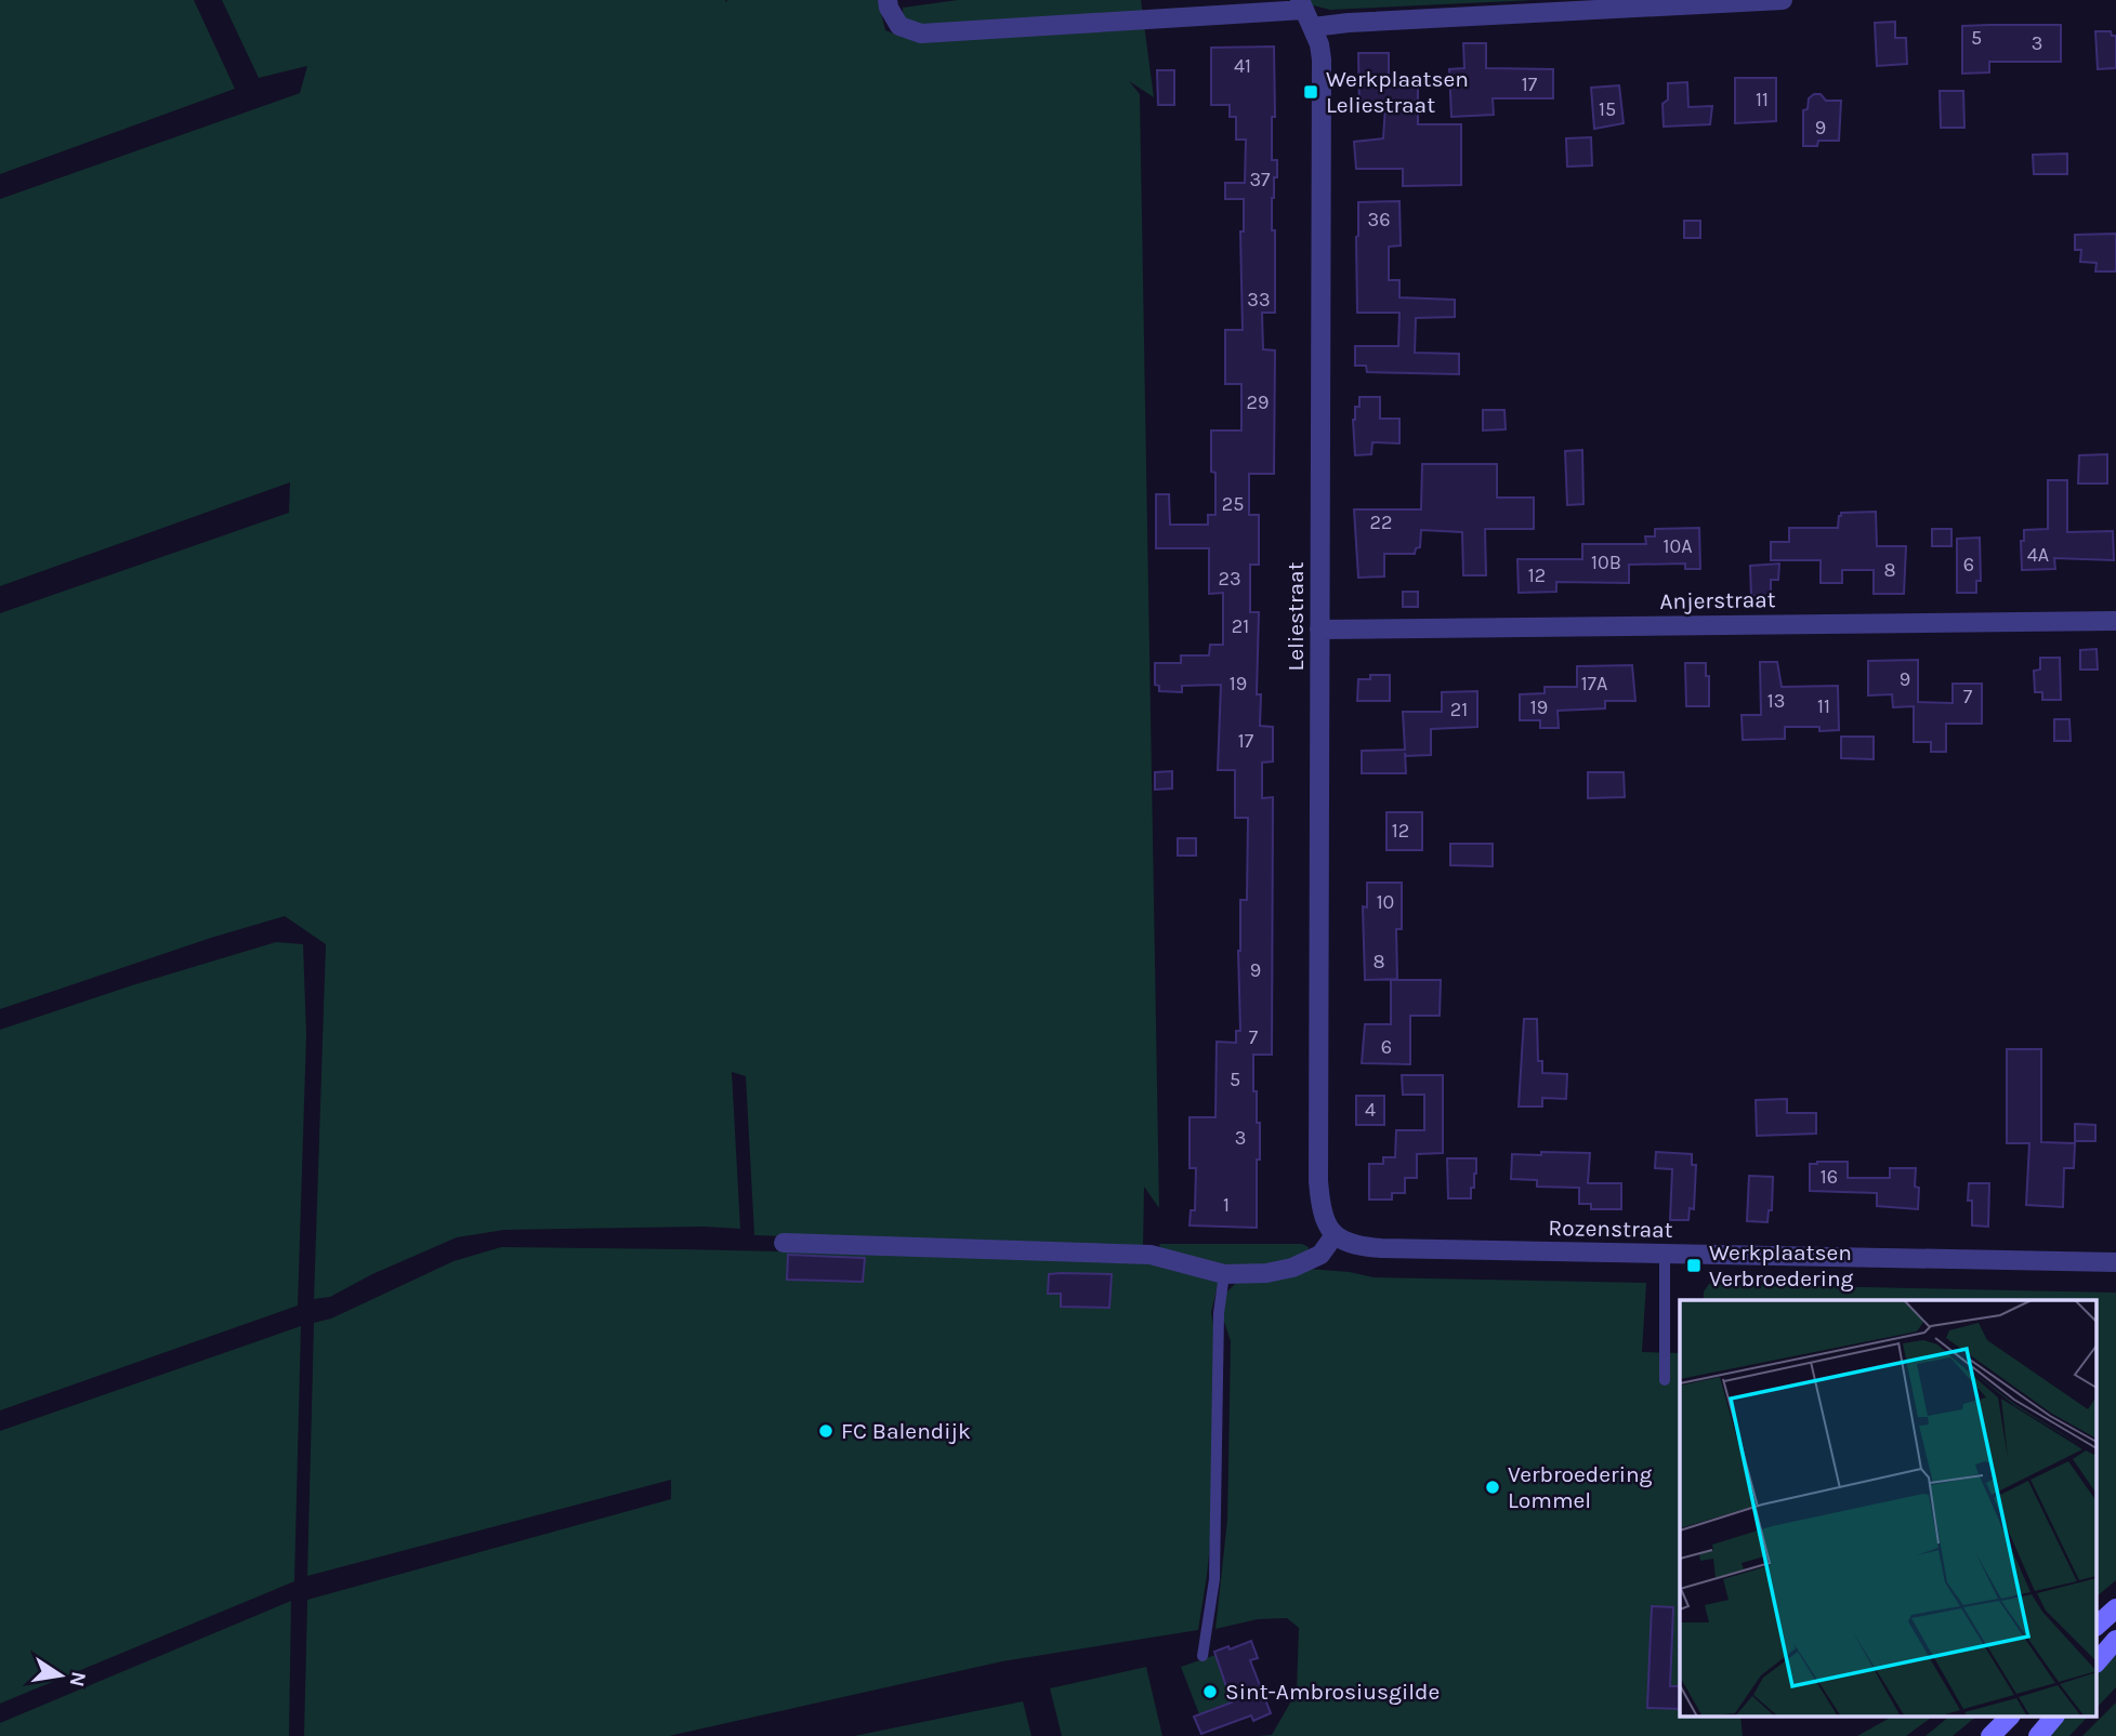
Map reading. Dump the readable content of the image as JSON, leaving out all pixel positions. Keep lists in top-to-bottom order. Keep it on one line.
{"streets":{"street":["Anjerstraat","Leliestraat","Rozenstraat"]},"crossings":[["Anjerstraat","Leliestraat"],["Leliestraat","Rozenstraat"]],"places":{"transit":["Werkplaatsen Leliestraat","Werkplaatsen Verbroedering"],"other":["FC Balendijk","Verbroedering Lommel","Sint-Ambrosiusgilde"]},"house_numbers":["5","3","41","17","11","15","9","37","36","33","29","25","22","10A","4A","10B","6","8","12","23","21","9","19","17A","7","13","11","19","21","17","12","10","8","9","7","6","5","4","3","16","1"],"north":"right"}
